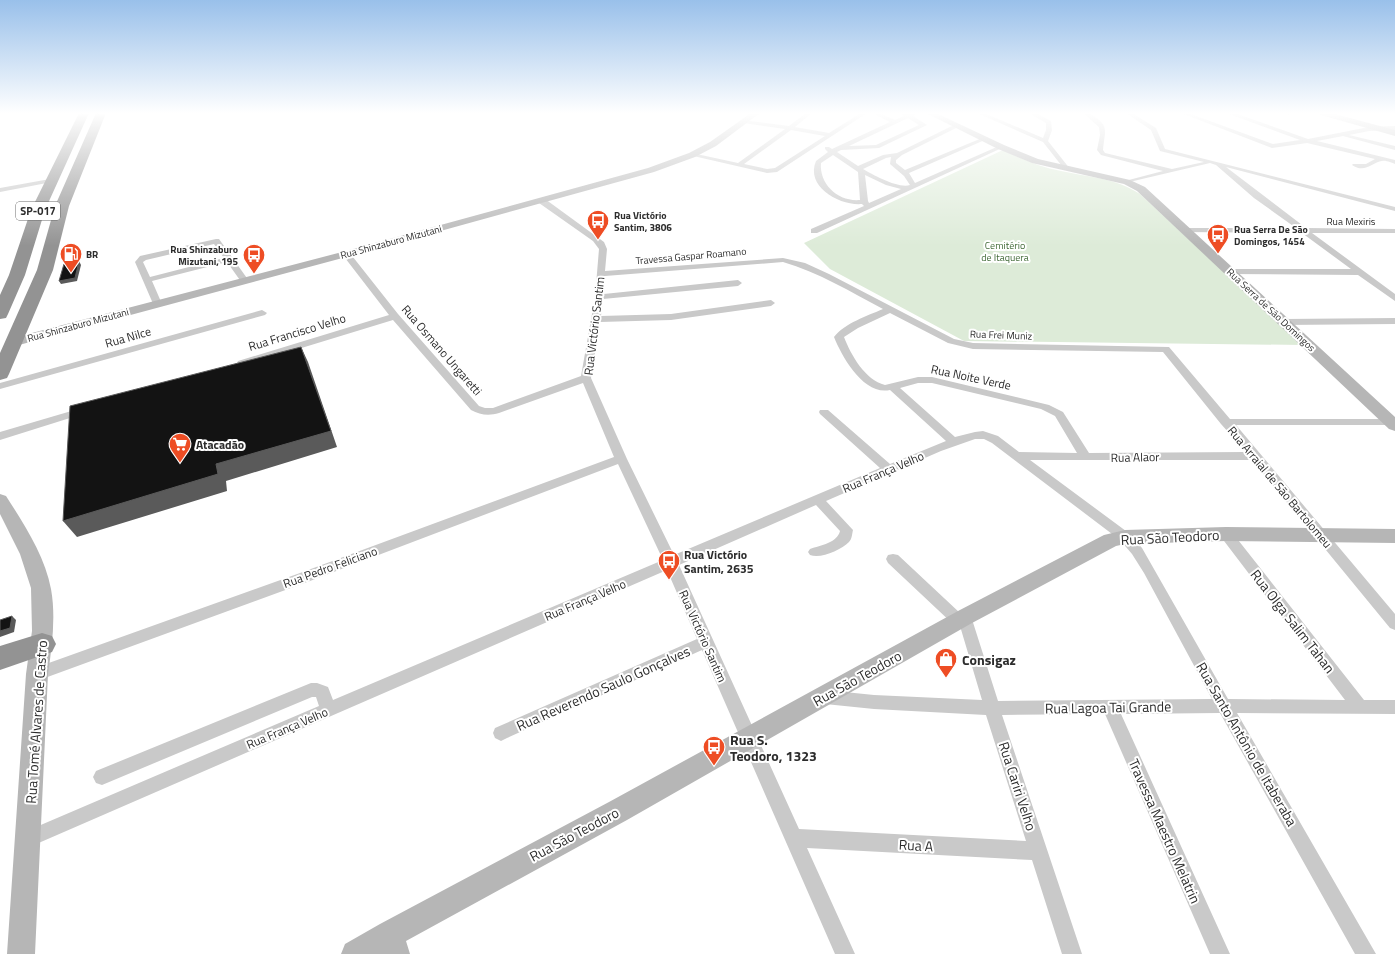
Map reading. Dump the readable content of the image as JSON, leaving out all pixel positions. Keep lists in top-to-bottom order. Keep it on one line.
{"streets":{"highway":["SP-017"],"main road":["Rua Shinzaburo Mizutani","Rua Serra de São Domingos","Rua São Teodoro","Rua Tomé Alvares de Castro"],"street":["Rua Mexiris","Travessa Gaspar Roamano","Rua Victório Santim","Rua Francisco Velho","Rua Frei Muniz","Rua Nilce","Rua Osmano Ungaretti","Rua Noite Verde","Rua Alaor","Rua França Velho","Rua Arraial de São Bartolomeu","Rua Pedro Feliciano","Rua Olga Salim Tahan","Rua Reverendo Saulo Gonçalves","Rua Lagoa Tai Grande","Rua Santo Antônio de Itaberaba","Rua Cariri Velho","Travessa Maestro Melatrin","Rua A"]},"crossings":[["SP-017","Rua Shinzaburo Mizutani"],["Rua Mexiris","Rua Serra de São Domingos"],["Rua Shinzaburo Mizutani","Rua Victório Santim"],["Rua Shinzaburo Mizutani","Rua Osmano Ungaretti"],["Travessa Gaspar Roamano","Rua Victório Santim"],["Travessa Gaspar Roamano","Rua Frei Muniz"],["Rua Victório Santim","Rua Osmano Ungaretti"],["Rua Victório Santim","Rua França Velho"],["Rua Victório Santim","Rua São Teodoro"],["Rua Victório Santim","Rua Pedro Feliciano"],["Rua Victório Santim","Rua Reverendo Saulo Gonçalves"],["Rua Victório Santim","Rua A"],["Rua Francisco Velho","Rua Osmano Ungaretti"],["Rua Frei Muniz","Rua Noite Verde"],["Rua Frei Muniz","Rua Arraial de São Bartolomeu"],["Rua Noite Verde","Rua Alaor"],["Rua Alaor","Rua França Velho"],["Rua Alaor","Rua Arraial de São Bartolomeu"],["Rua França Velho","Rua São Teodoro"],["Rua França Velho","Rua Tomé Alvares de Castro"],["Rua França Velho","Rua Santo Antônio de Itaberaba"],["Rua Arraial de São Bartolomeu","Rua São Teodoro"],["Rua São Teodoro","Rua Olga Salim Tahan"],["Rua São Teodoro","Rua Lagoa Tai Grande"],["Rua São Teodoro","Rua Santo Antônio de Itaberaba"],["Rua São Teodoro","Rua Cariri Velho"],["Rua Pedro Feliciano","Rua Tomé Alvares de Castro"],["Rua Olga Salim Tahan","Rua Lagoa Tai Grande"],["Rua Lagoa Tai Grande","Rua Santo Antônio de Itaberaba"],["Rua Lagoa Tai Grande","Rua Cariri Velho"],["Rua Lagoa Tai Grande","Travessa Maestro Melatrin"],["Rua Cariri Velho","Rua A"]],"parks":["Cemitério de Itaquera"],"places":{"bus stop":["Rua Victório Santim, 3806","Rua Serra De São Domingos, 1454","Rua Shinzaburo Mizutani, 195","Rua Victório Santim, 2635","Rua S. Teodoro, 1323"],"fuel station":["BR"],"supermarket":["Atacadão"],"shop":["Consigaz"]}}
